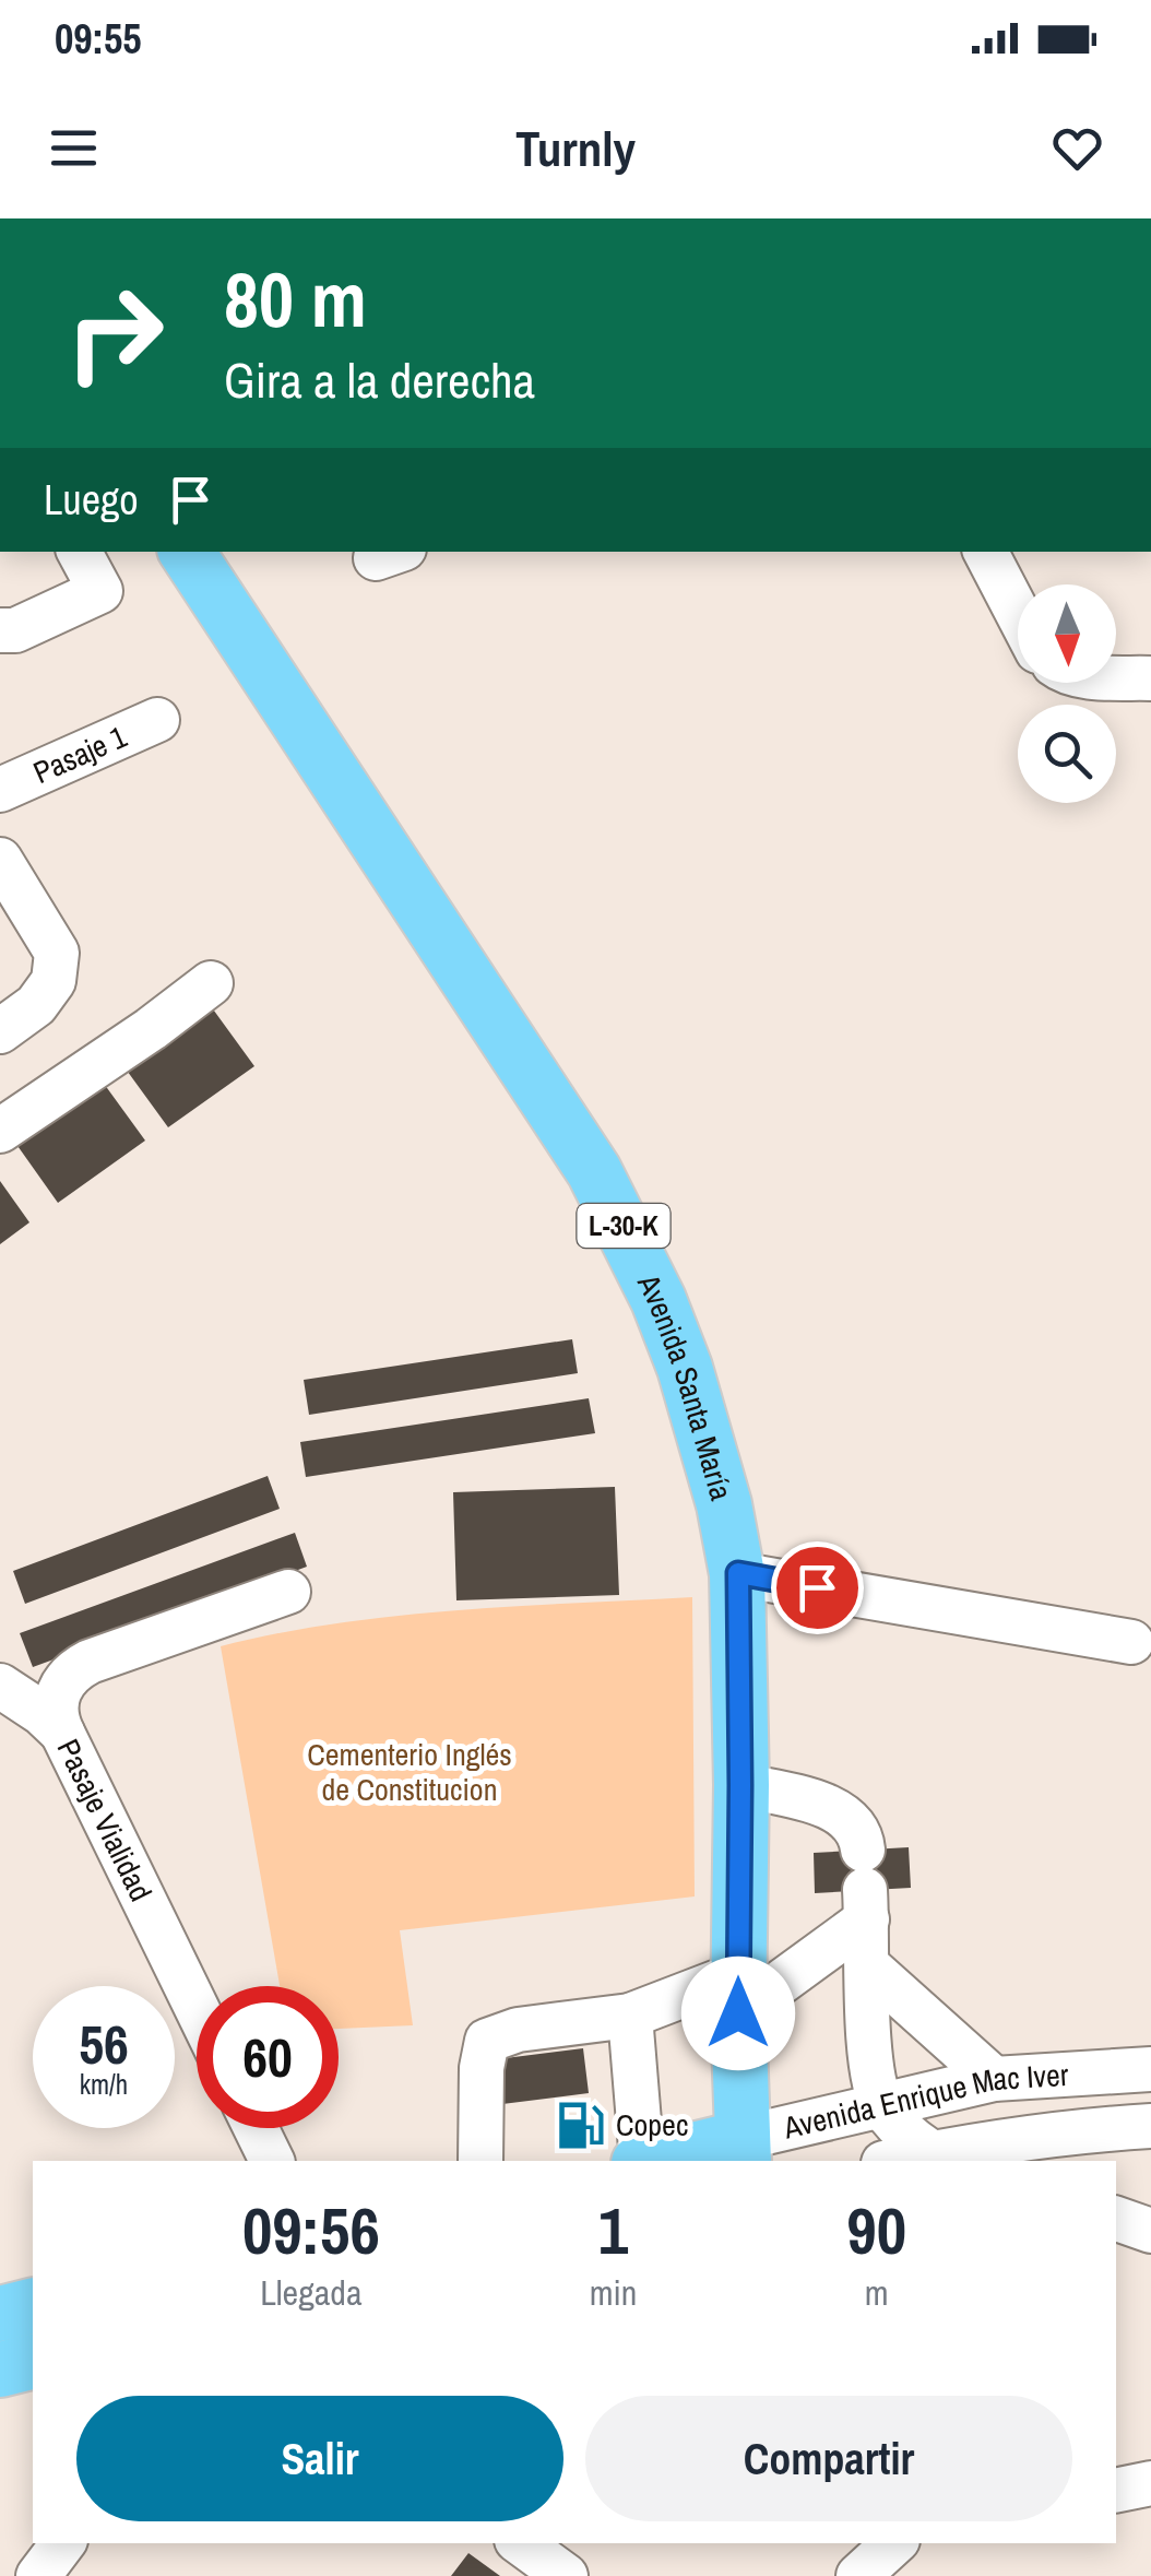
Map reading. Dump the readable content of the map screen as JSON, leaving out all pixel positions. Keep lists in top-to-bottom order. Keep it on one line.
{"streets":{"main road":["L-30-K","Avenida Santa María","Avenida Enrique Mac Iver"],"street":["Pasaje 1","Pasaje Vialidad"]},"crossings":[["Avenida Santa María","Avenida Enrique Mac Iver"]],"parks":["Cementerio Inglés de Constitucion"],"places":{"fuel station":["Copec"]},"north":"bottom","page":{"status":"09:55","header":"Turnly","turn":["80 m","Gira a la derecha"],"then":"Luego","speed":"56 km/h","limit":"60","eta":["09:56","Llegada","1","min","90","m"],"buttons":["Salir","Compartir"]}}
